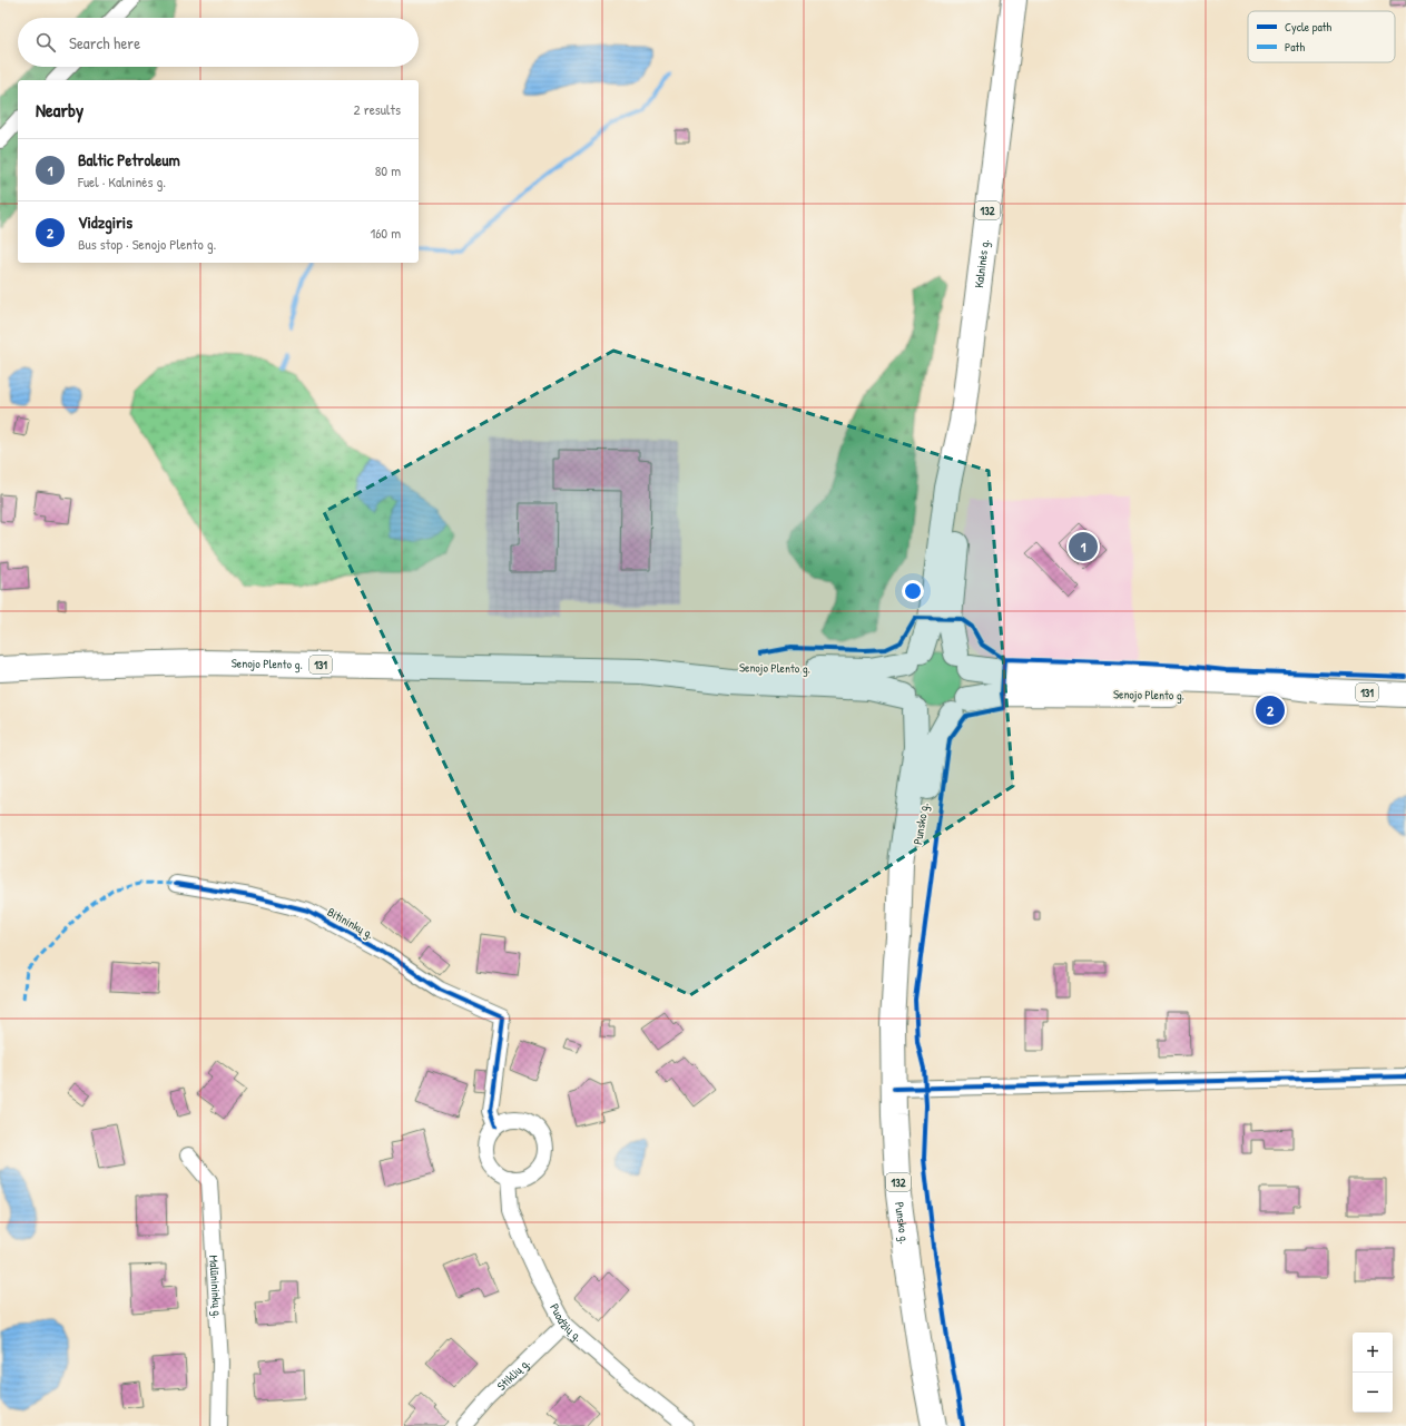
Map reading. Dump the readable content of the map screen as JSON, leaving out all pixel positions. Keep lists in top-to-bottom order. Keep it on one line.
{"streets":{"main road":["132","Kalninės g.","Senojo Plento g.","131","Punsko g."],"street":["Bitininkų g.","Malūnininkų g.","Puodžių g.","Stiklių g."]},"crossings":[["Kalninės g.","Senojo Plento g."],["Kalninės g.","Punsko g."],["Senojo Plento g.","Punsko g."],["Bitininkų g.","Puodžių g."],["Puodžių g.","Stiklių g."]],"legend":["Cycle path","Path"],"page":{"search":"Search here","heading":["Nearby","2 results"],"list":[{"mark":"1","name":"Baltic Petroleum","note":"Fuel · Kalninės g.","value":"80 m"},{"mark":"2","name":"Vidzgiris","note":"Bus stop · Senojo Plento g.","value":"160 m"}],"pins":["1","2"],"map_buttons":["+","−"]}}
